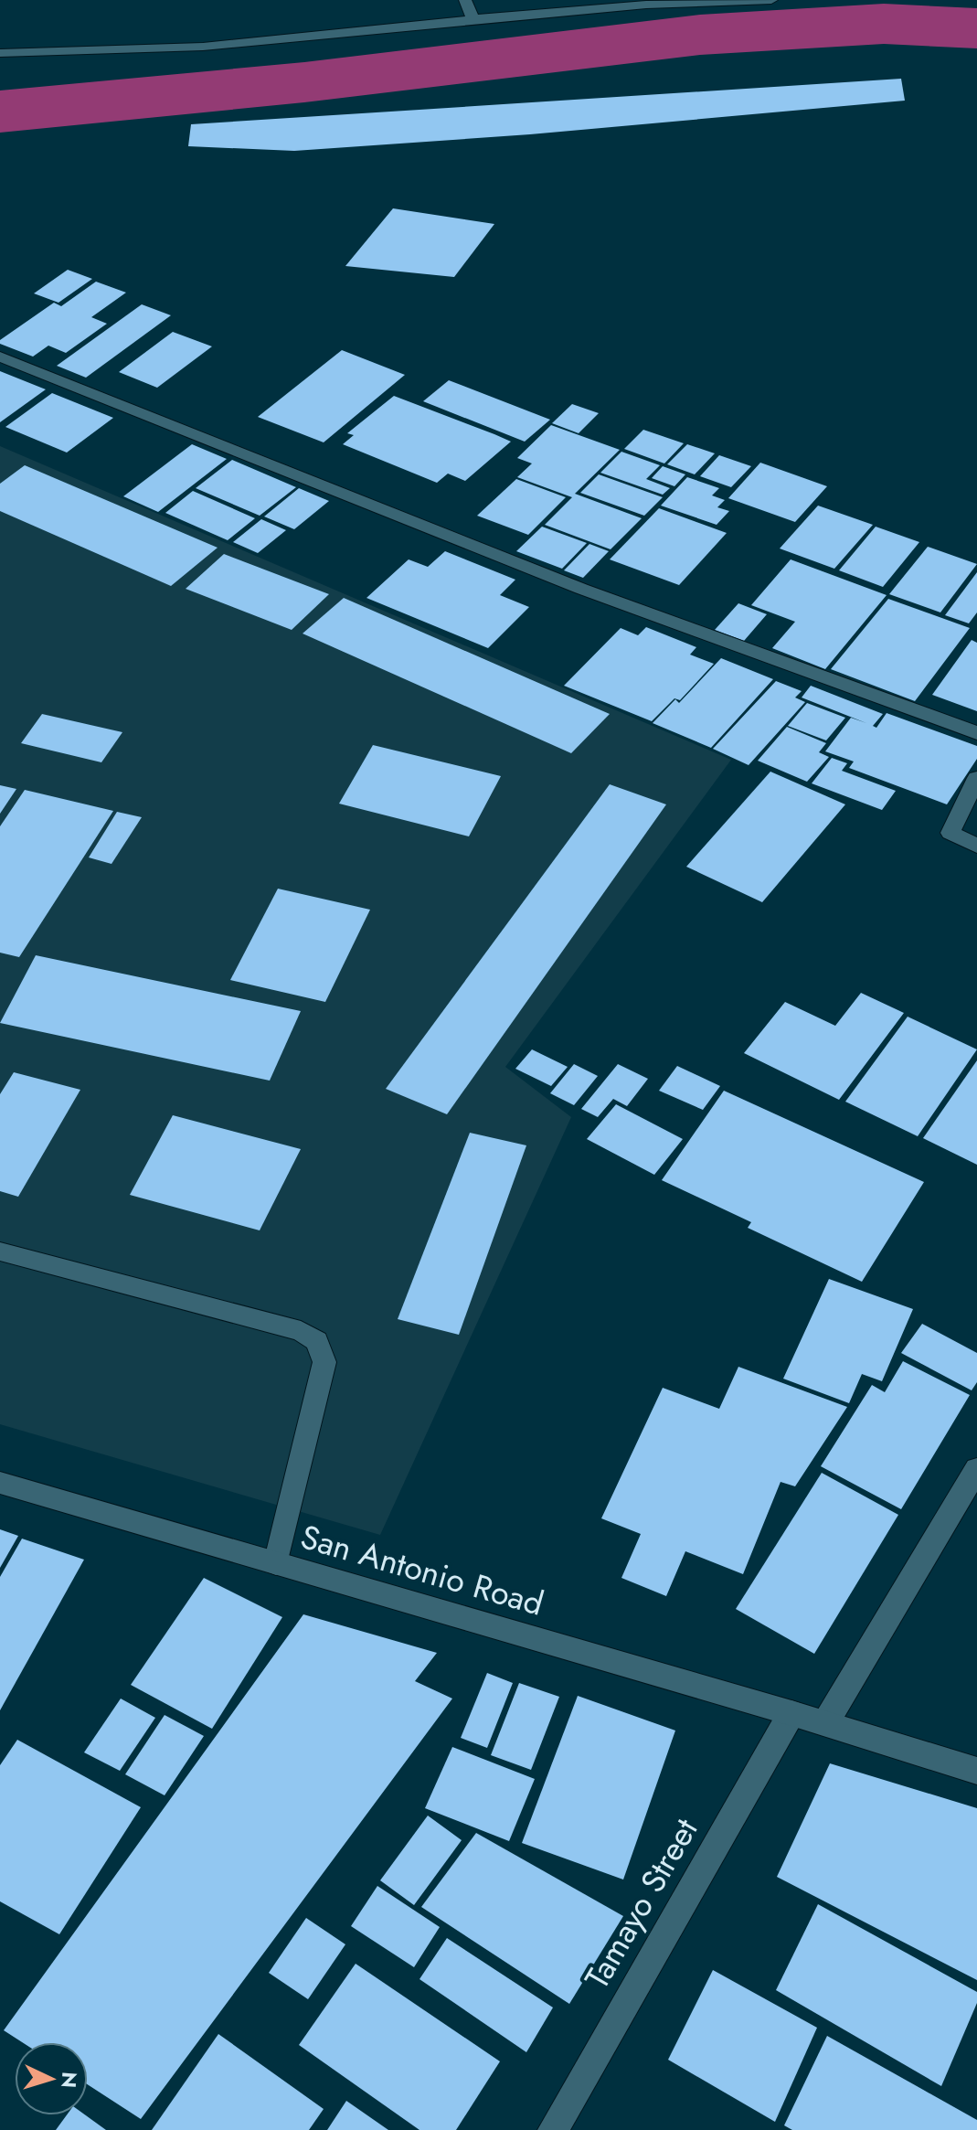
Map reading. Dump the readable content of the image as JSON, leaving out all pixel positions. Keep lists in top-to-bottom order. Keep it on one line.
{"streets":{"street":["San Antonio Road","Tamayo Street"]},"crossings":[["San Antonio Road","Tamayo Street"]],"north":"right"}
